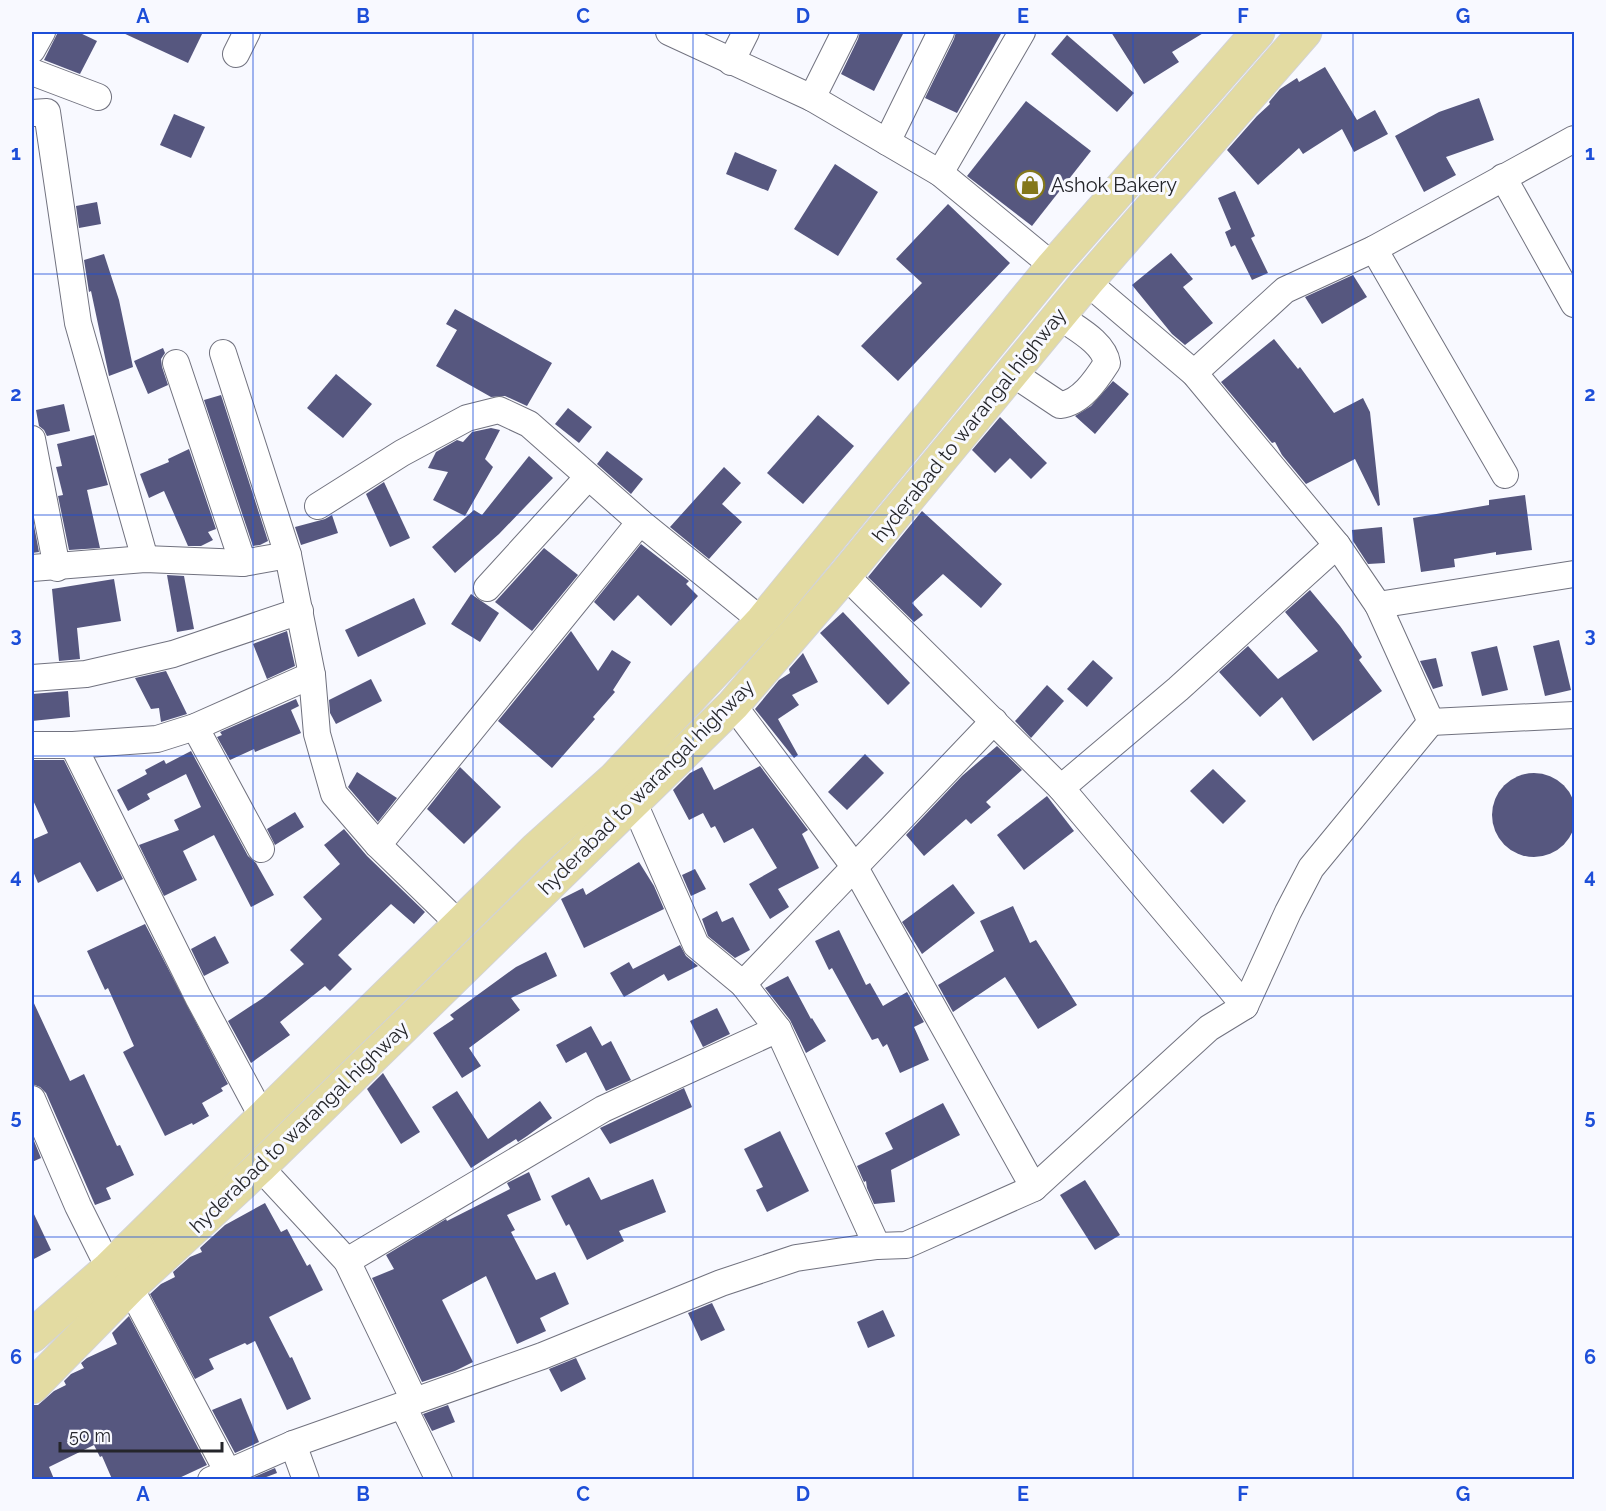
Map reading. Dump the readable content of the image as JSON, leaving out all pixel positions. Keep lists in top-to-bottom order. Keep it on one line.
{"streets":{"main road":["hyderabad to warangal highway"]},"places":{"shop":["Ashok Bakery"]},"scale_bar":"50 m","grid":{"columns":["A","B","C","D","E","F","G"],"rows":["1","2","3","4","5","6"]}}
